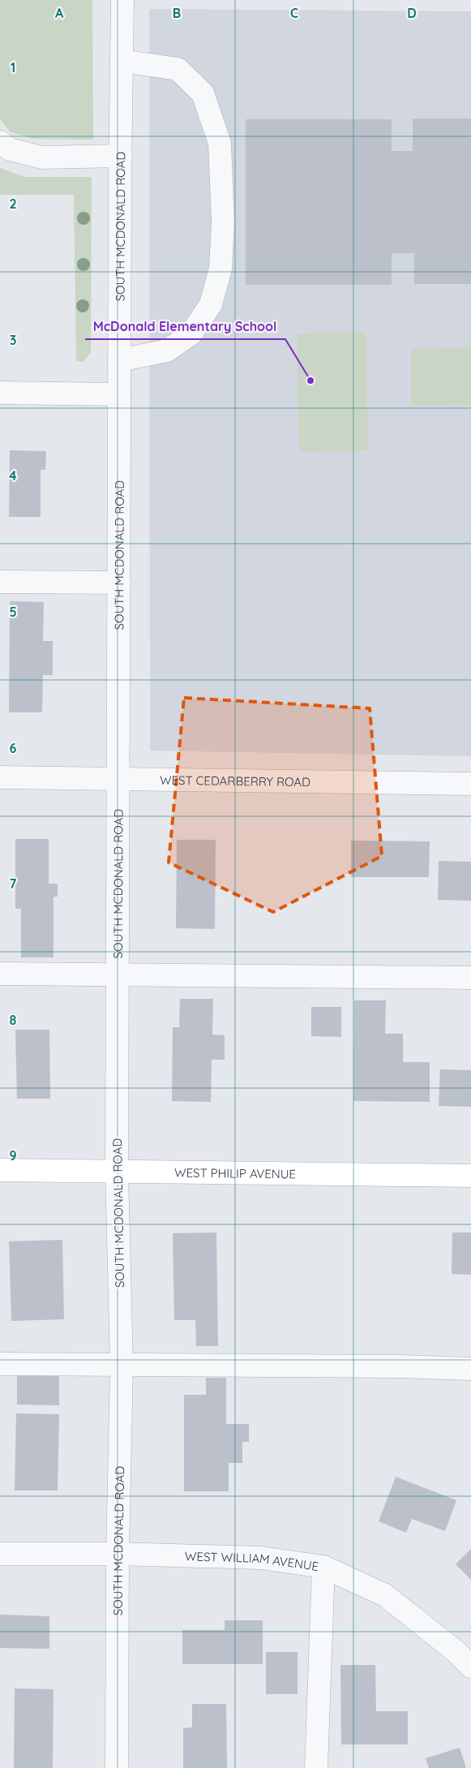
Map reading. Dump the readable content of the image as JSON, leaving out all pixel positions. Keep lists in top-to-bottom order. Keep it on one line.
{"streets":{"main road":["WEST PHILIP AVENUE"],"street":["SOUTH MCDONALD ROAD","WEST CEDARBERRY ROAD","WEST WILLIAM AVENUE"]},"crossings":[["SOUTH MCDONALD ROAD","WEST CEDARBERRY ROAD"],["SOUTH MCDONALD ROAD","WEST PHILIP AVENUE"],["SOUTH MCDONALD ROAD","WEST WILLIAM AVENUE"]],"places":["McDonald Elementary School"],"grid":{"columns":["A","B","C","D"],"rows":["1","2","3","4","5","6","7","8","9"]}}
